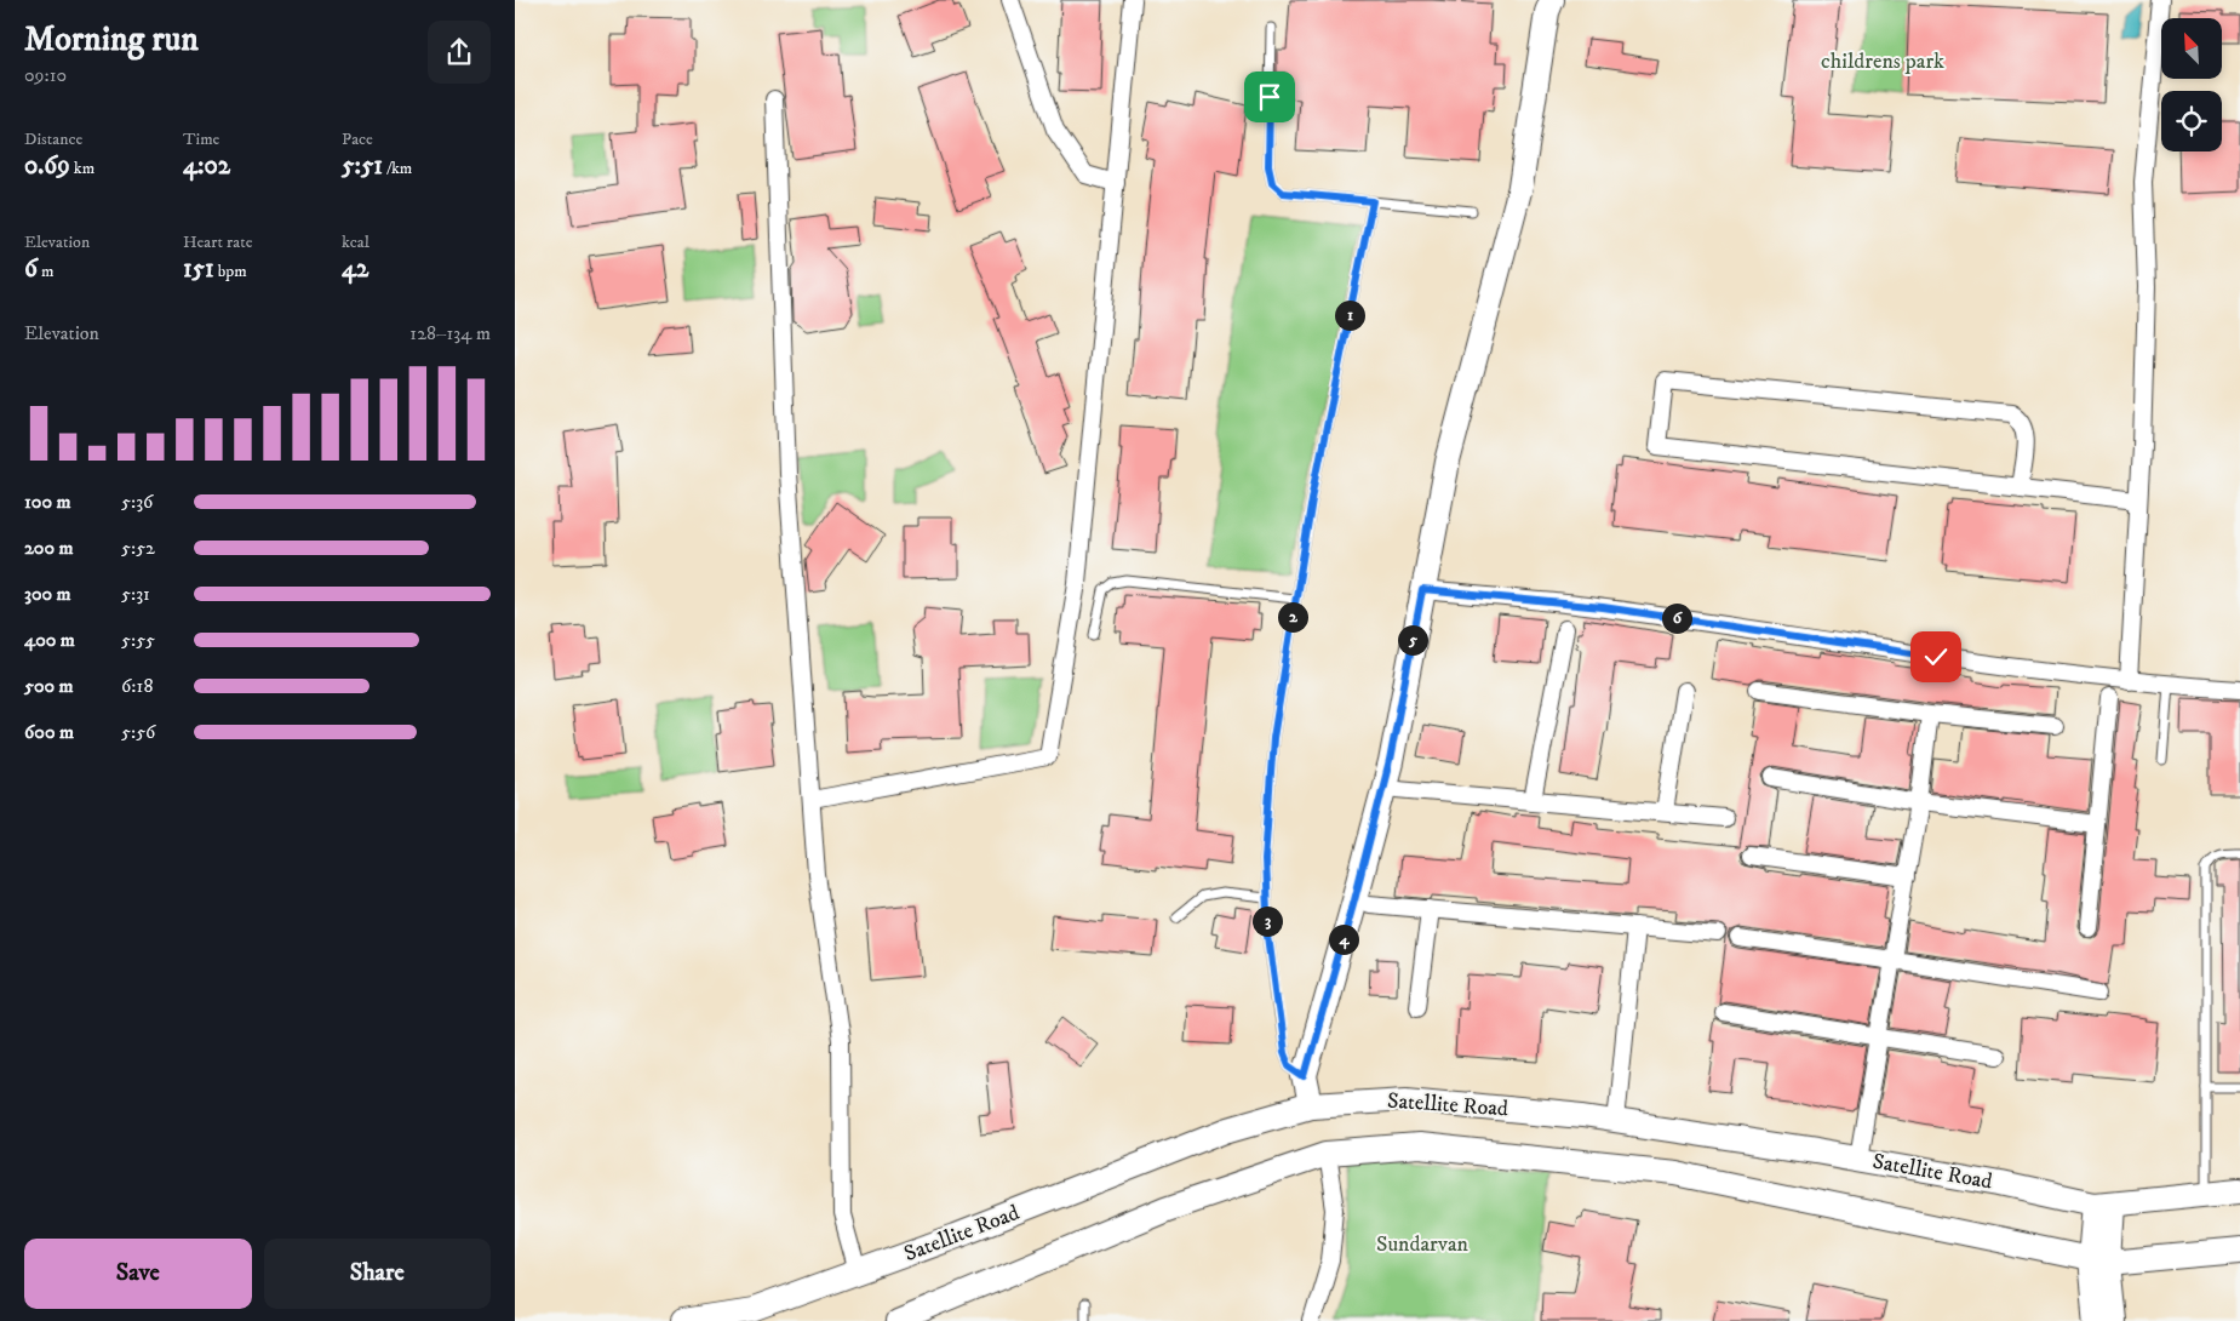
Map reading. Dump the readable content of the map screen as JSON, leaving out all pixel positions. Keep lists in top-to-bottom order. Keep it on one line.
{"streets":{"main road":["Satellite Road"]},"parks":["childrens park","Sundarvan"],"north":"top left","page":{"heading":["Morning run","09:10"],"stats":[["Distance","0.69 km"],["Time","4:02"],["Pace","5:51 /km"],["Elevation","6 m"],["Heart rate","151 bpm"],["kcal","42"]],"pins":["1","2","6","5","3","4"],"chart":["Elevation","128–134 m"],"list":[{"name":"100 m","note":"5:36"},{"name":"200 m","note":"5:52"},{"name":"300 m","note":"5:31"},{"name":"400 m","note":"5:55"},{"name":"500 m","note":"6:18"},{"name":"600 m","note":"5:56"}],"buttons":["Save","Share"]}}
